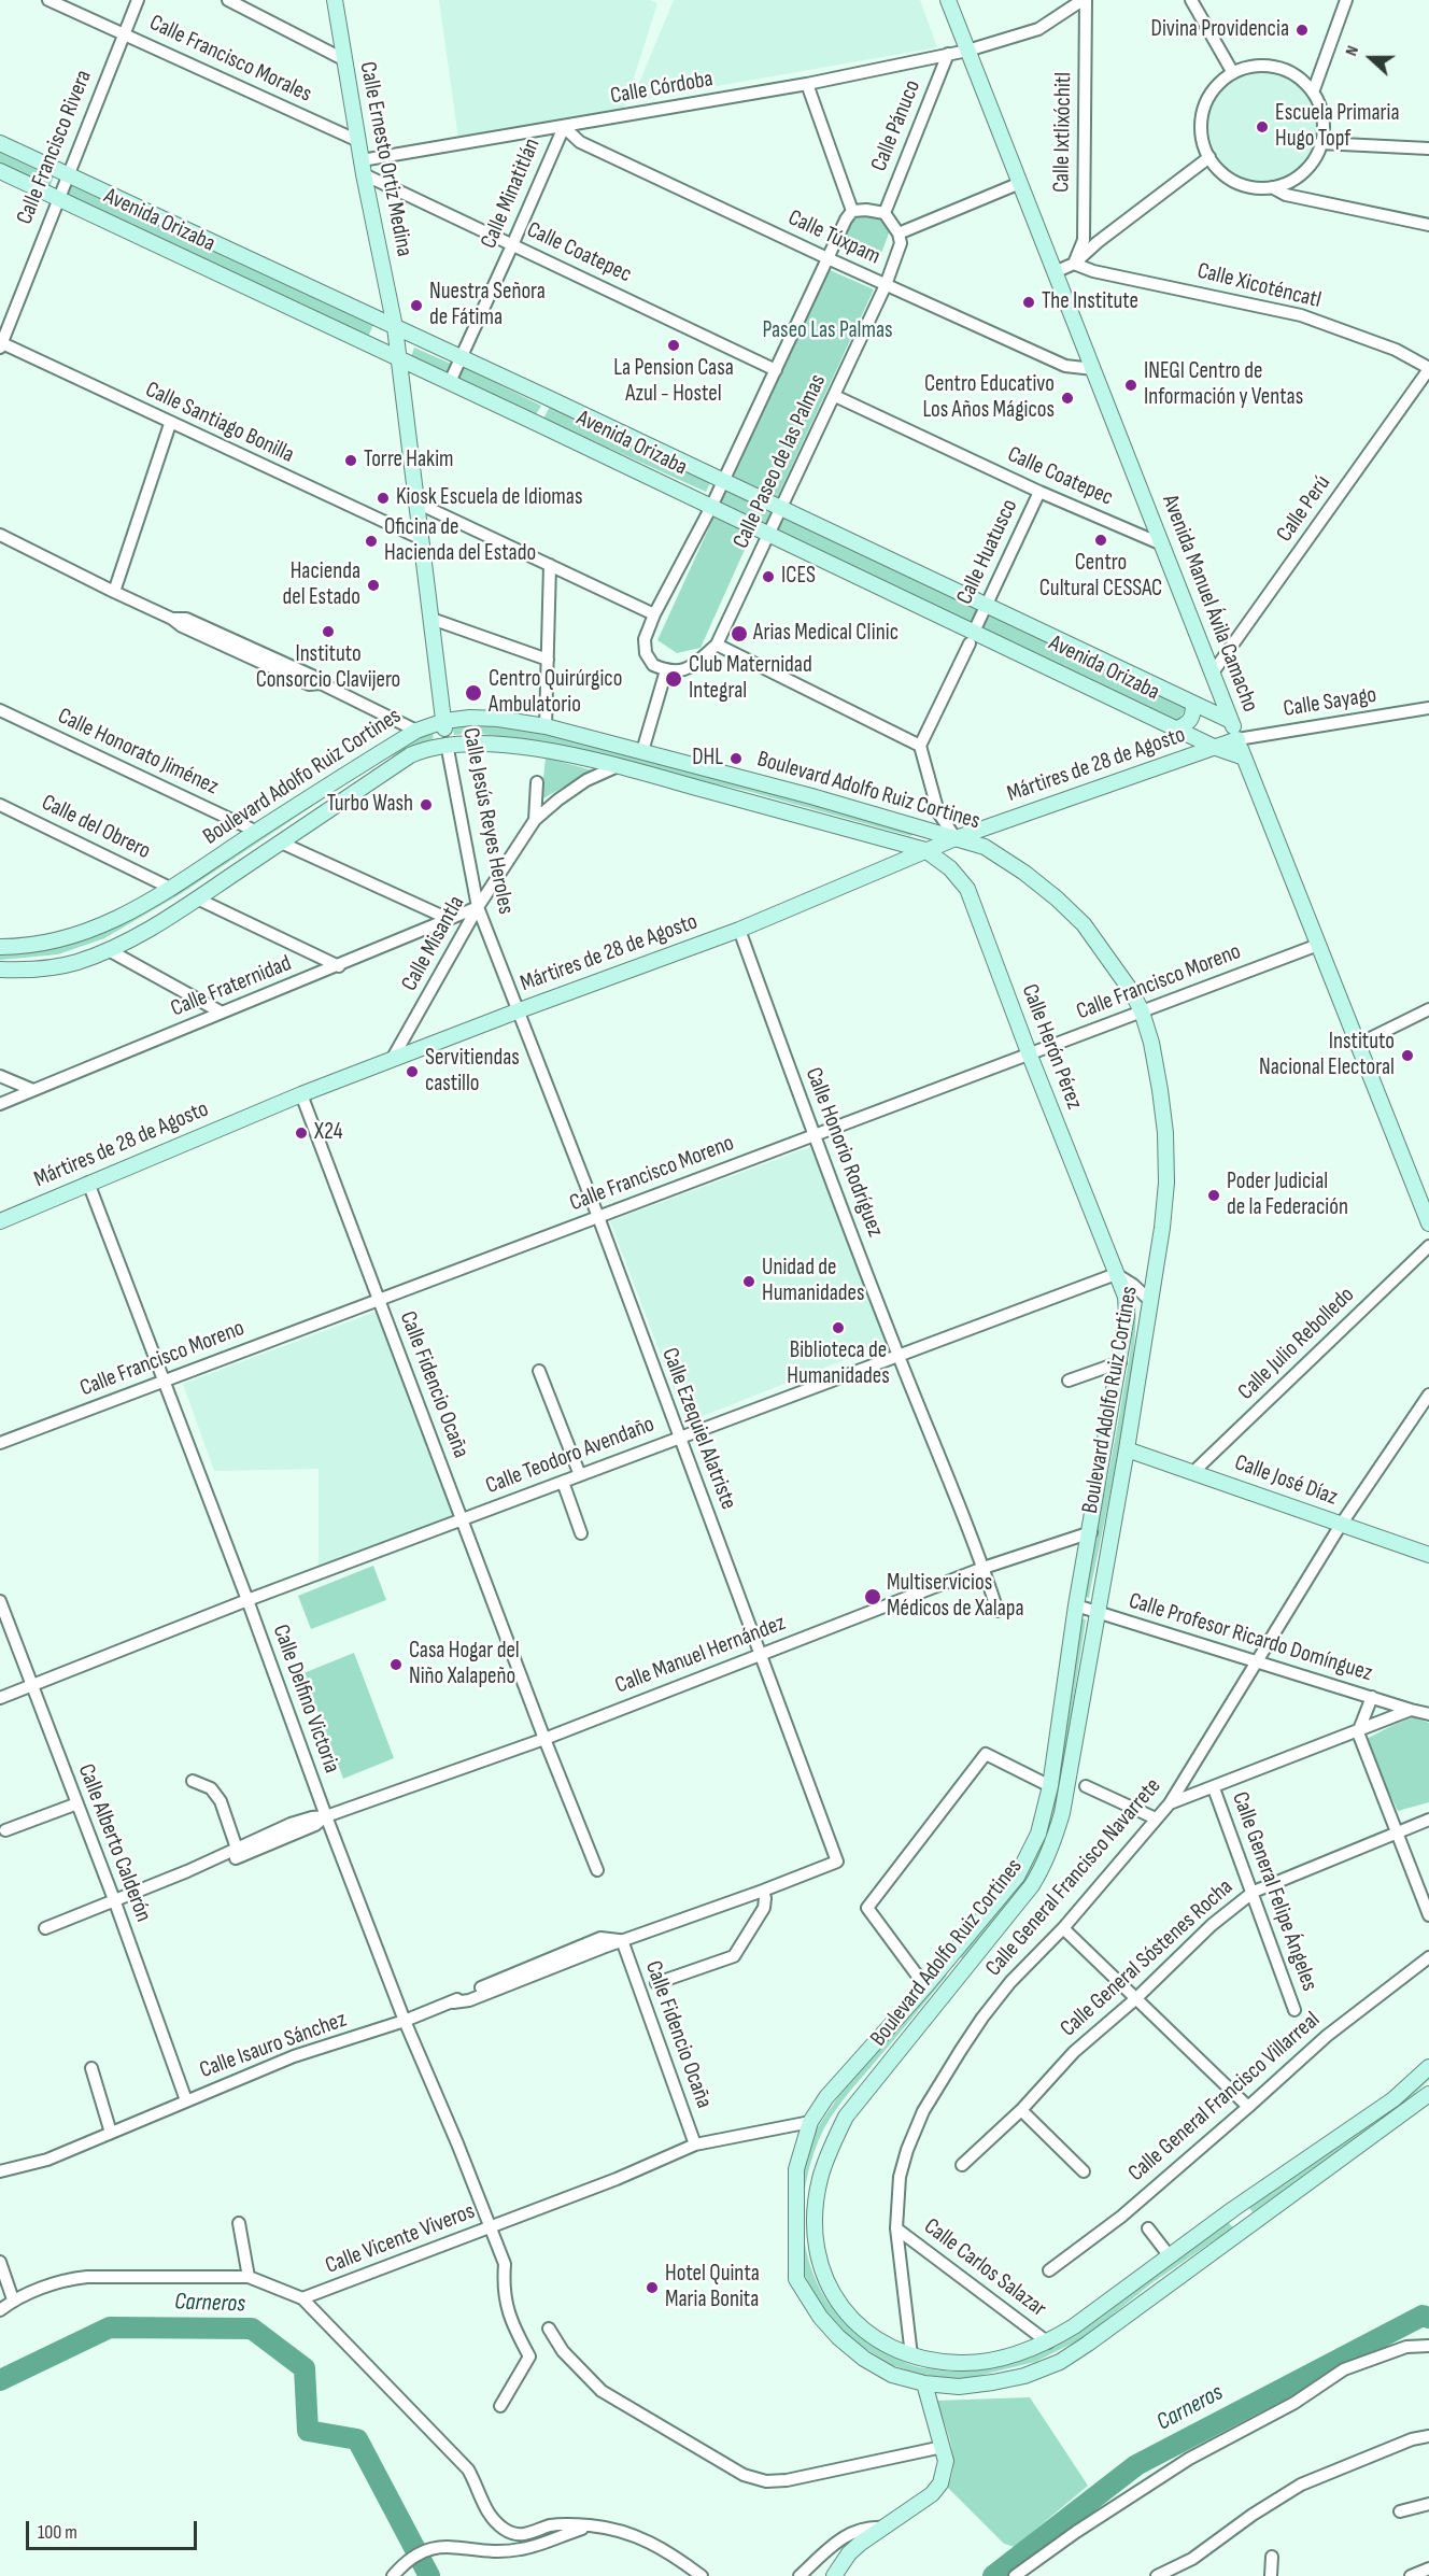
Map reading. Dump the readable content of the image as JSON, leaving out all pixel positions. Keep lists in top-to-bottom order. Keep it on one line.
{"streets":{"main road":["Calle Ernesto Ortiz Medina","Avenida Orizaba","Avenida Manuel Ávila Camacho","Mártires de 28 de Agosto","Boulevard Adolfo Ruiz Cortines","Calle Jesús Reyes Heroles","Calle Herón Pérez","Calle José Díaz"],"street":["Calle Francisco Morales","Calle Córdoba","Calle Pánuco","Calle Ixtlixóchitl","Calle Francisco Rivera","Calle Minatitlán","Calle Túxpam","Calle Coatepec","Calle Xicoténcatl","Calle Santiago Bonilla","Calle Paseo de las Palmas","Calle Perú","Calle Huatusco","Calle Sayago","Calle Honorato Jiménez","Calle del Obrero","Calle Misantla","Calle Francisco Moreno","Calle Fraternidad","Calle Honorio Rodríguez","Calle Julio Rebolledo","Calle Fidencio Ocaña","Calle Ezequiel Alatriste","Calle Teodoro Avendaño","Calle Profesor Ricardo Domínguez","Calle Manuel Hernández","Calle Delfino Victoria","Calle Alberto Calderón","Calle General Francisco Navarrete","Calle General Felipe Ángeles","Calle General Sóstenes Rocha","Calle Isauro Sánchez","Calle General Francisco Villarreal","Calle Vicente Viveros","Calle Carlos Salazar"]},"crossings":[["Calle Francisco Morales","Calle Francisco Rivera"],["Calle Francisco Morales","Calle Ernesto Ortiz Medina"],["Calle Córdoba","Calle Pánuco"],["Calle Córdoba","Calle Ixtlixóchitl"],["Calle Córdoba","Calle Ernesto Ortiz Medina"],["Calle Córdoba","Calle Minatitlán"],["Calle Córdoba","Calle Túxpam"],["Calle Córdoba","Calle Coatepec"],["Calle Córdoba","Avenida Manuel Ávila Camacho"],["Calle Ixtlixóchitl","Calle Xicoténcatl"],["Calle Francisco Rivera","Avenida Orizaba"],["Calle Francisco Rivera","Calle Santiago Bonilla"],["Calle Ernesto Ortiz Medina","Avenida Orizaba"],["Calle Ernesto Ortiz Medina","Calle Coatepec"],["Calle Ernesto Ortiz Medina","Calle Jesús Reyes Heroles"],["Calle Minatitlán","Avenida Orizaba"],["Calle Minatitlán","Calle Túxpam"],["Calle Minatitlán","Calle Coatepec"],["Avenida Orizaba","Calle Paseo de las Palmas"],["Avenida Orizaba","Calle Huatusco"],["Avenida Orizaba","Avenida Manuel Ávila Camacho"],["Avenida Orizaba","Mártires de 28 de Agosto"],["Avenida Orizaba","Calle Jesús Reyes Heroles"],["Calle Túxpam","Calle Paseo de las Palmas"],["Calle Túxpam","Avenida Manuel Ávila Camacho"],["Calle Coatepec","Calle Paseo de las Palmas"],["Calle Coatepec","Calle Huatusco"],["Calle Coatepec","Avenida Manuel Ávila Camacho"],["Calle Xicoténcatl","Calle Perú"],["Calle Santiago Bonilla","Calle Jesús Reyes Heroles"],["Calle Perú","Avenida Manuel Ávila Camacho"],["Avenida Manuel Ávila Camacho","Calle Sayago"],["Avenida Manuel Ávila Camacho","Mártires de 28 de Agosto"],["Avenida Manuel Ávila Camacho","Calle Francisco Moreno"],["Calle Sayago","Mártires de 28 de Agosto"],["Calle Honorato Jiménez","Boulevard Adolfo Ruiz Cortines"],["Mártires de 28 de Agosto","Boulevard Adolfo Ruiz Cortines"],["Mártires de 28 de Agosto","Calle Jesús Reyes Heroles"],["Mártires de 28 de Agosto","Calle Misantla"],["Mártires de 28 de Agosto","Calle Herón Pérez"],["Mártires de 28 de Agosto","Calle Honorio Rodríguez"],["Mártires de 28 de Agosto","Calle Fidencio Ocaña"],["Mártires de 28 de Agosto","Calle Ezequiel Alatriste"],["Mártires de 28 de Agosto","Calle Delfino Victoria"],["Boulevard Adolfo Ruiz Cortines","Calle Jesús Reyes Heroles"],["Boulevard Adolfo Ruiz Cortines","Calle del Obrero"],["Boulevard Adolfo Ruiz Cortines","Calle Misantla"],["Boulevard Adolfo Ruiz Cortines","Calle Francisco Moreno"],["Boulevard Adolfo Ruiz Cortines","Calle Herón Pérez"],["Boulevard Adolfo Ruiz Cortines","Calle Teodoro Avendaño"],["Boulevard Adolfo Ruiz Cortines","Calle José Díaz"],["Boulevard Adolfo Ruiz Cortines","Calle Profesor Ricardo Domínguez"],["Boulevard Adolfo Ruiz Cortines","Calle Manuel Hernández"],["Boulevard Adolfo Ruiz Cortines","Calle General Francisco Navarrete"],["Boulevard Adolfo Ruiz Cortines","Calle Vicente Viveros"],["Boulevard Adolfo Ruiz Cortines","Calle Carlos Salazar"],["Calle Jesús Reyes Heroles","Calle Misantla"],["Calle Jesús Reyes Heroles","Calle Fraternidad"],["Calle Jesús Reyes Heroles","Calle Ezequiel Alatriste"],["Calle Misantla","Calle Fraternidad"],["Calle Francisco Moreno","Calle Herón Pérez"],["Calle Francisco Moreno","Calle Honorio Rodríguez"],["Calle Francisco Moreno","Calle Fidencio Ocaña"],["Calle Francisco Moreno","Calle Ezequiel Alatriste"],["Calle Francisco Moreno","Calle Delfino Victoria"],["Calle Herón Pérez","Calle Teodoro Avendaño"],["Calle Honorio Rodríguez","Calle Teodoro Avendaño"],["Calle Honorio Rodríguez","Calle Manuel Hernández"],["Calle Julio Rebolledo","Calle José Díaz"],["Calle Fidencio Ocaña","Calle Teodoro Avendaño"],["Calle Fidencio Ocaña","Calle Manuel Hernández"],["Calle Fidencio Ocaña","Calle Isauro Sánchez"],["Calle Fidencio Ocaña","Calle Vicente Viveros"],["Calle Ezequiel Alatriste","Calle Teodoro Avendaño"],["Calle Ezequiel Alatriste","Calle Manuel Hernández"],["Calle Ezequiel Alatriste","Calle Isauro Sánchez"],["Calle Teodoro Avendaño","Calle Delfino Victoria"],["Calle Teodoro Avendaño","Calle Alberto Calderón"],["Calle José Díaz","Calle General Francisco Navarrete"],["Calle Profesor Ricardo Domínguez","Calle General Francisco Navarrete"],["Calle Manuel Hernández","Calle Delfino Victoria"],["Calle Manuel Hernández","Calle Alberto Calderón"],["Calle Delfino Victoria","Calle Isauro Sánchez"],["Calle Delfino Victoria","Calle Vicente Viveros"],["Calle Alberto Calderón","Calle Isauro Sánchez"],["Calle General Francisco Navarrete","Calle Carlos Salazar"],["Calle General Felipe Ángeles","Calle General Sóstenes Rocha"]],"water":["Carneros"],"parks":["Paseo Las Palmas"],"places":["Divina Providencia","Escuela Primaria Hugo Topf","The Institute","Nuestra Señora de Fátima","La Pension Casa Azul - Hostel","INEGI Centro de Información y Ventas","Centro Educativo Los Años Mágicos","Torre Hakim","Kiosk Escuela de Idiomas","Centro Cultural CESSAC","Oficina de Hacienda del Estado","ICES","Hacienda del Estado","Instituto Consorcio Clavijero","Arias Medical Clinic","Club Maternidad Integral","Centro Quirúrgico Ambulatorio","DHL","Turbo Wash","Instituto Nacional Electoral","Servitiendas castillo","X24","Poder Judicial de la Federación","Unidad de Humanidades","Biblioteca de Humanidades","Multiservicios Médicos de Xalapa","Casa Hogar del Niño Xalapeño","Hotel Quinta Maria Bonita"],"scale_bar":"100 m","north":"left"}
